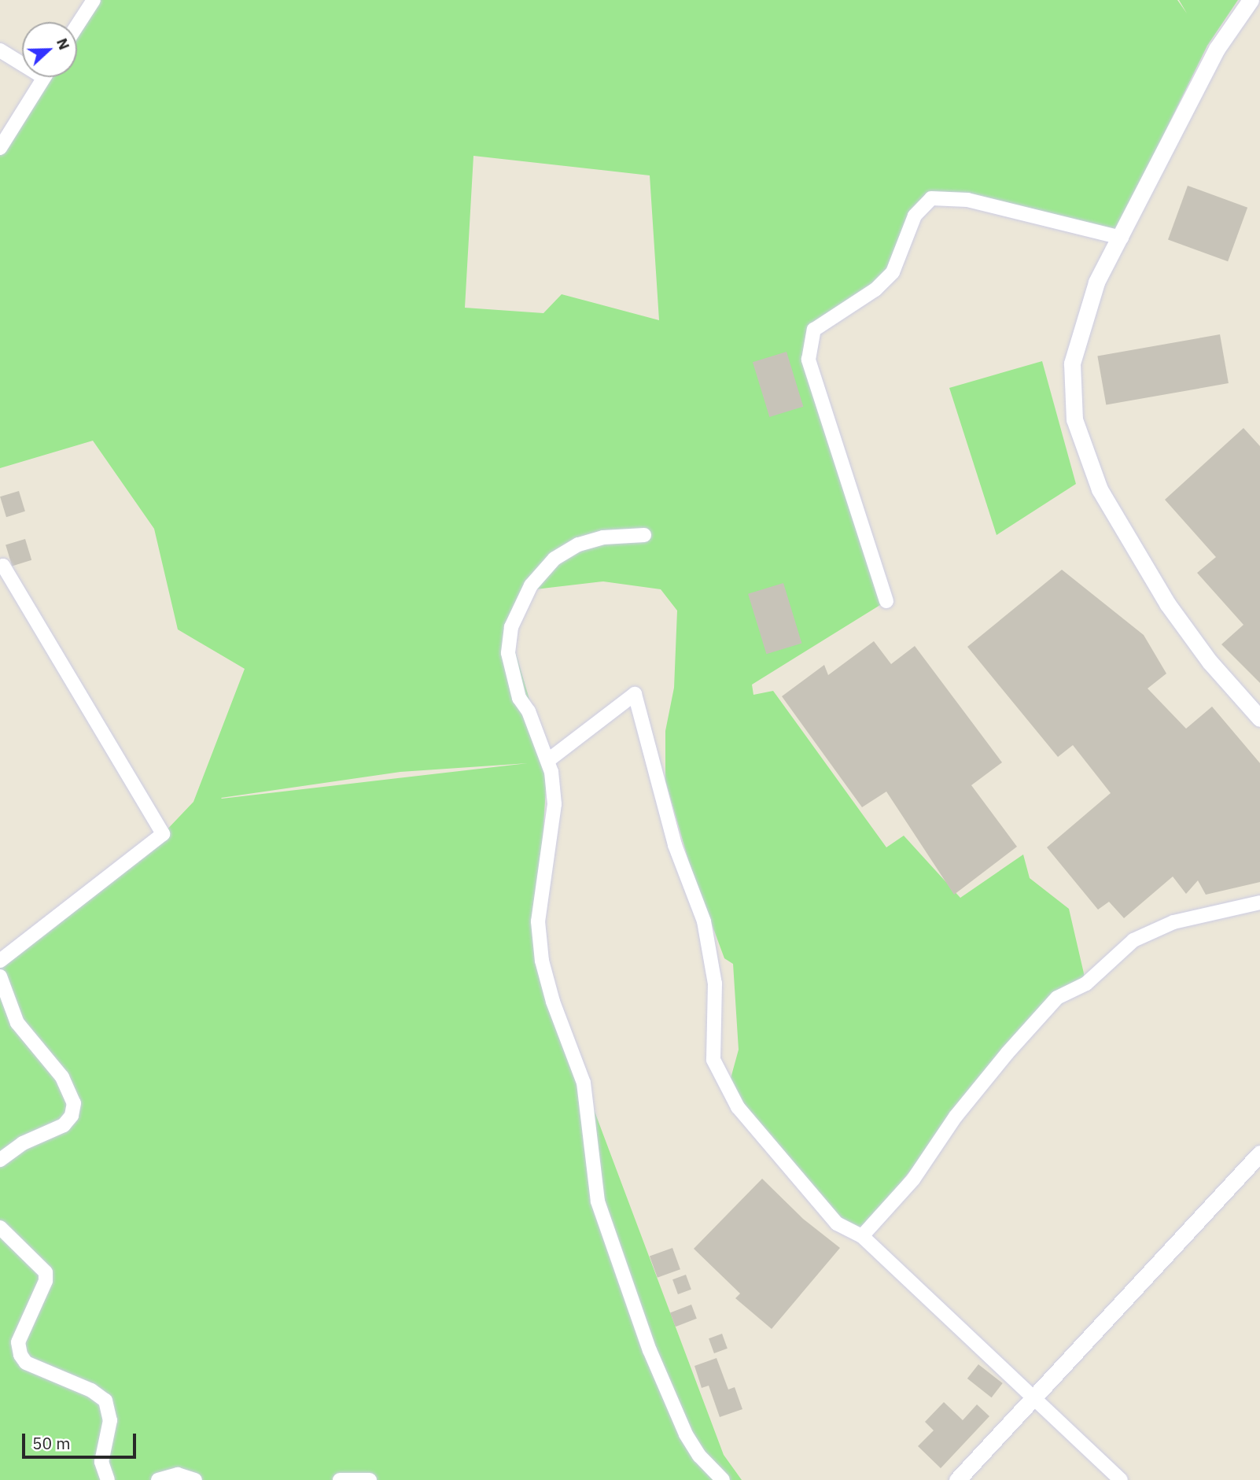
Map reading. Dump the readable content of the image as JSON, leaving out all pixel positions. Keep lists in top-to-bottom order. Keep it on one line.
{"scale_bar":"50 m","north":"right"}
